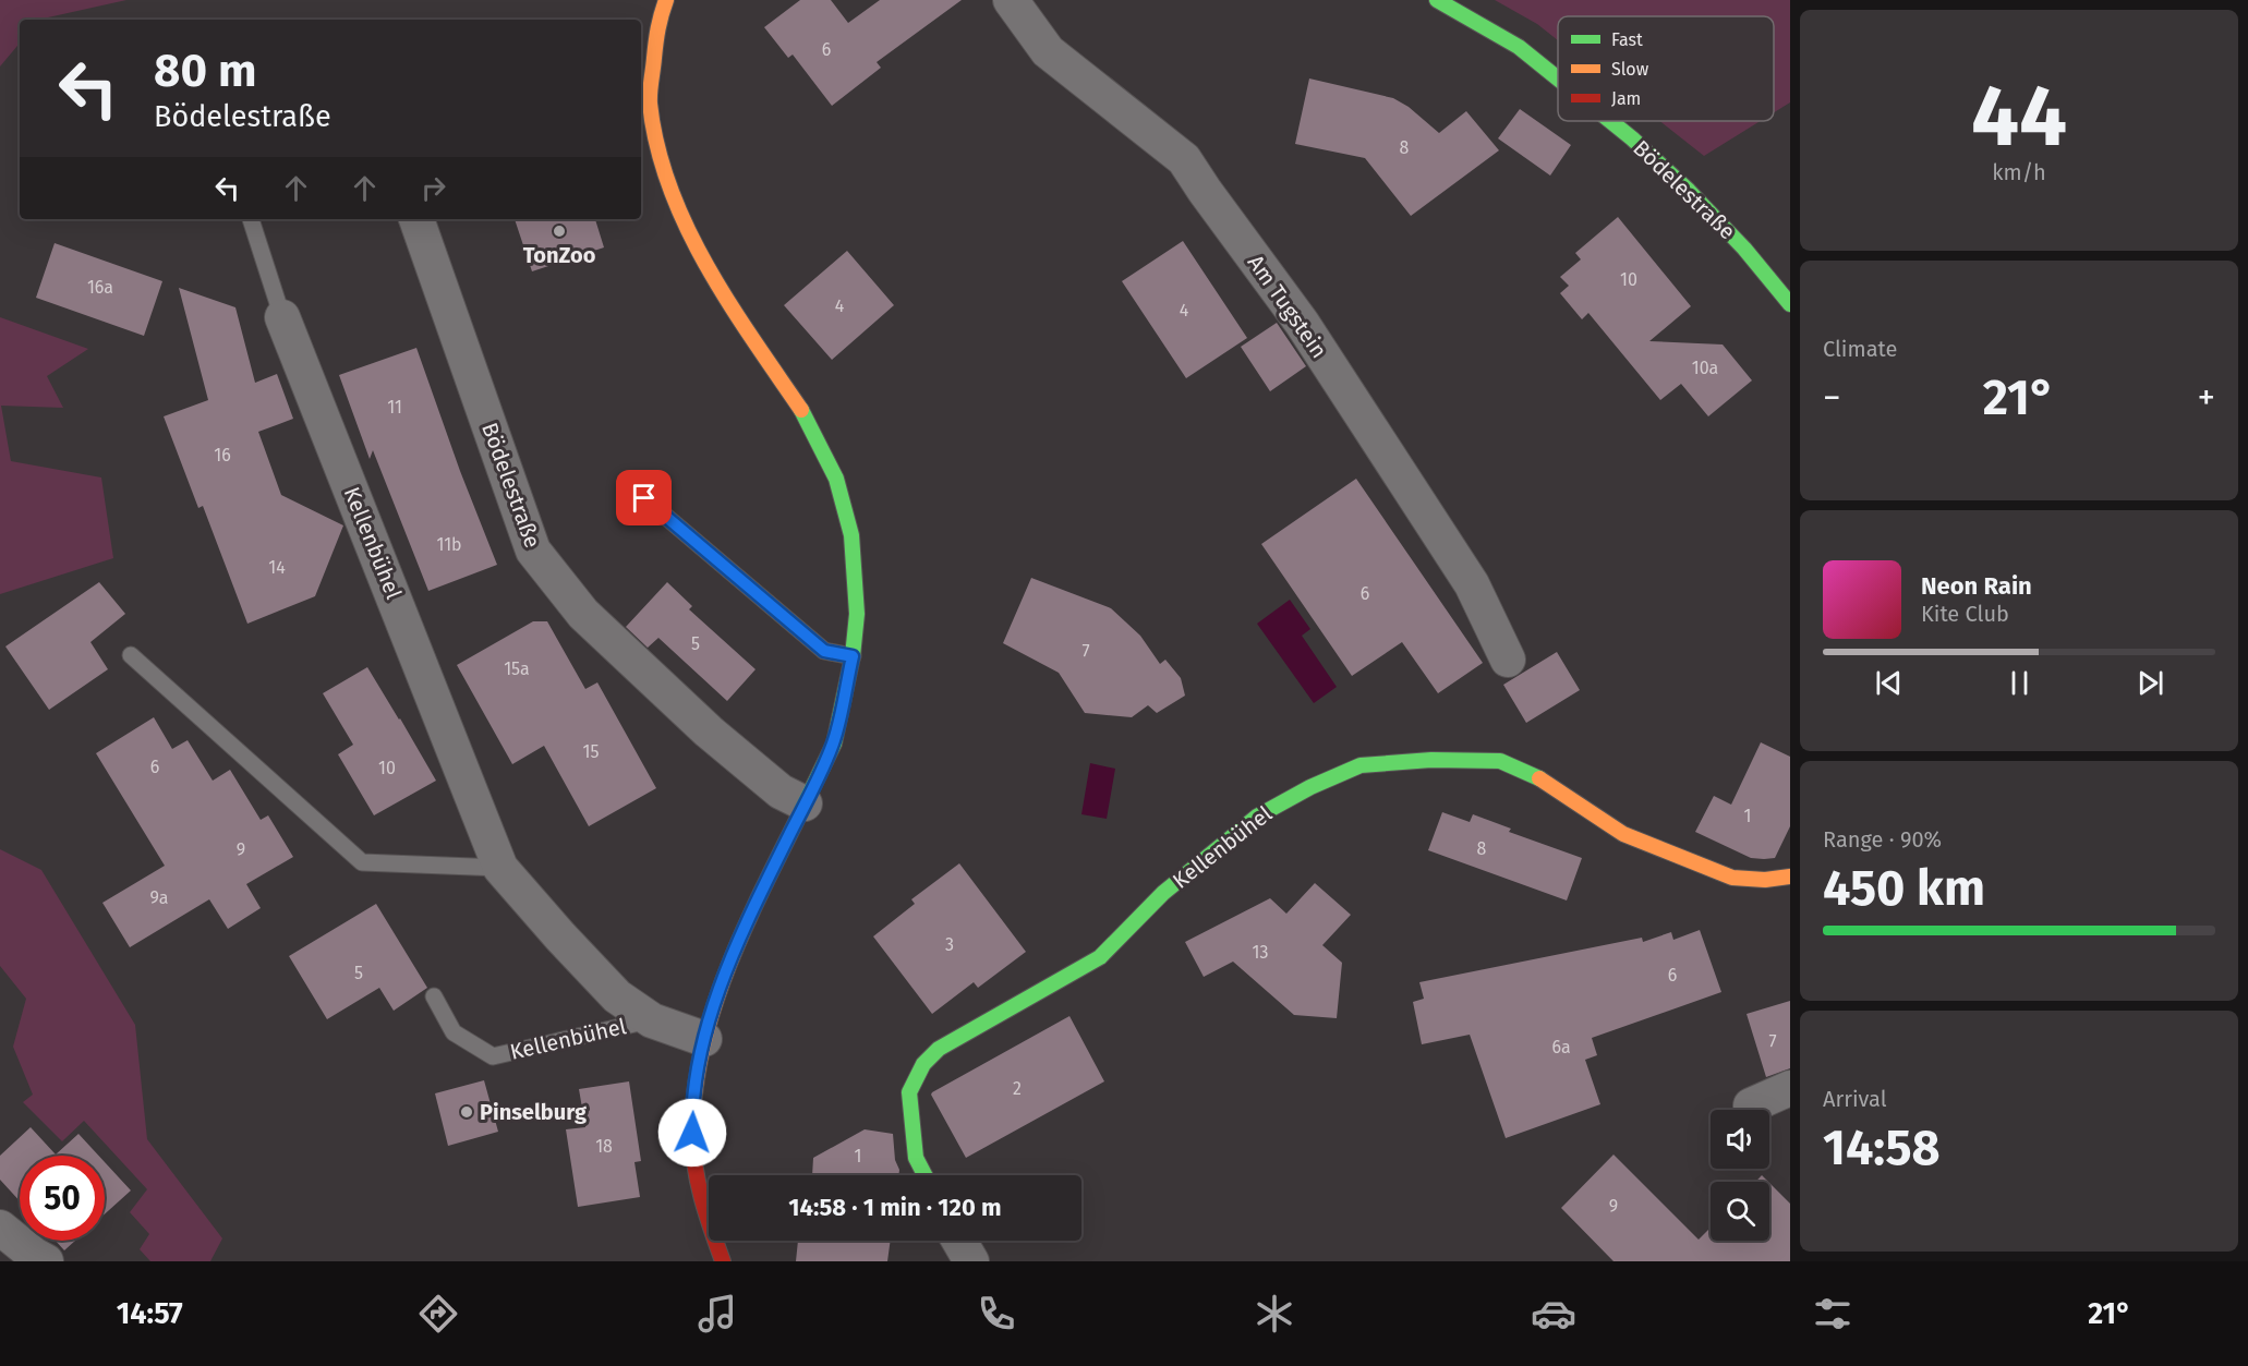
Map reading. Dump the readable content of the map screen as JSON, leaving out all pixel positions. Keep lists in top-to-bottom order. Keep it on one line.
{"streets":{"main road":["Bödelestraße","Kellenbühel"],"street":["Am Tugstein"]},"places":["TonZoo","Pinselburg"],"house_numbers":["6","8","10","16a","4","4","10a","11","16","11b","14","6","5","7","15a","15","6","10","1","8","9","9a","3","13","5","6","7","6a","2","18","1","9"],"legend":["Fast","Slow","Jam"],"page":{"tile":[["44","km/h"],"Climate",["Range · 90%","450 km"],["Arrival","14:58"]],"turn":["80 m","Bödelestraße"],"heat":["−","21°","+"],"song":["Neon Rain","Kite Club"],"limit":"50","trip":"14:58 · 1 min · 120 m","tabs":["14:57","21°"]}}
